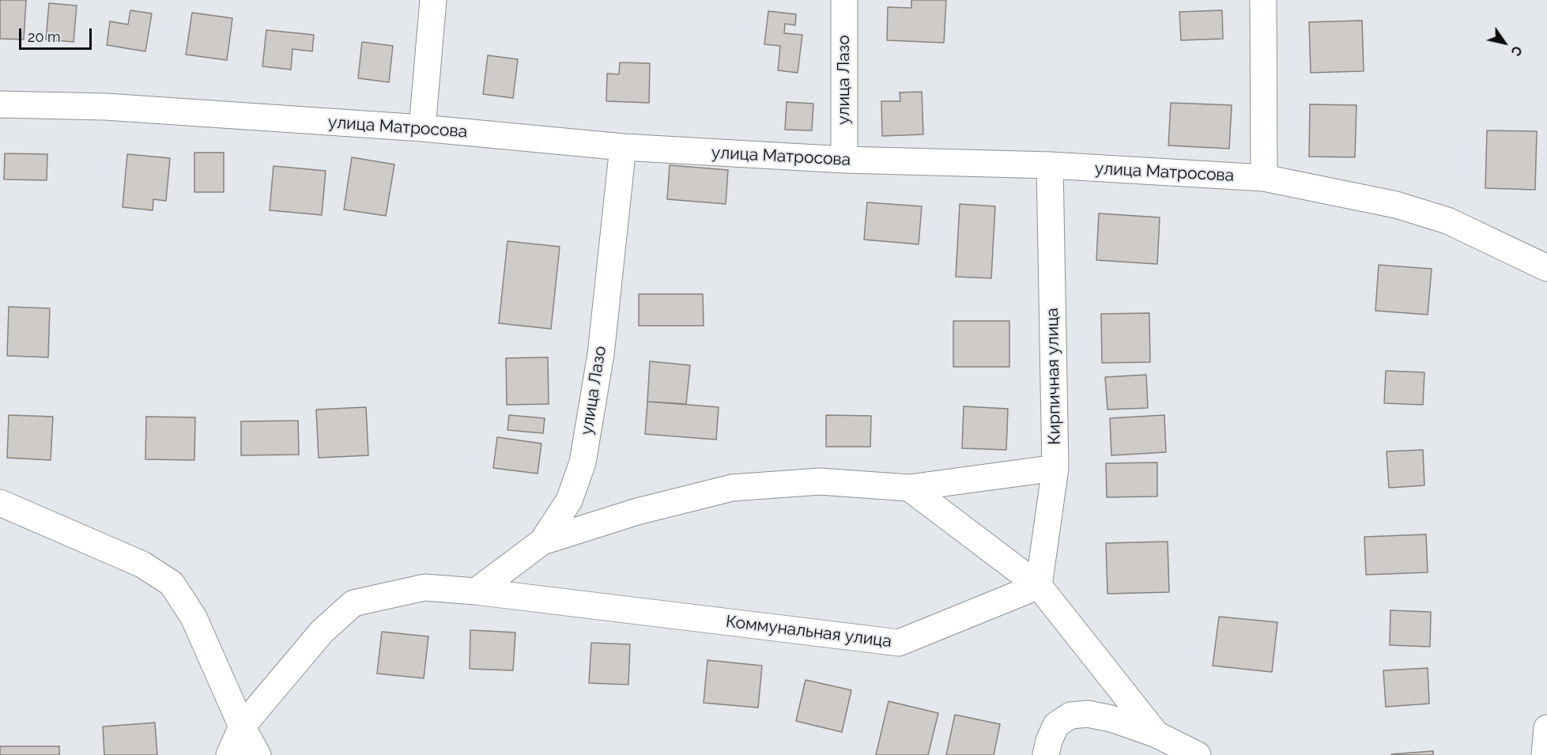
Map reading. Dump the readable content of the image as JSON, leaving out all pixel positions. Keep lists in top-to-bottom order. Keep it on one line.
{"streets":{"street":["улица Лазо","улица Матросова","Кирпичная улица","Коммунальная улица"]},"crossings":[["улица Лазо","улица Матросова"],["улица Лазо","Коммунальная улица"],["улица Матросова","Кирпичная улица"],["Кирпичная улица","Коммунальная улица"]],"scale_bar":"20 m","north":"bottom right"}
